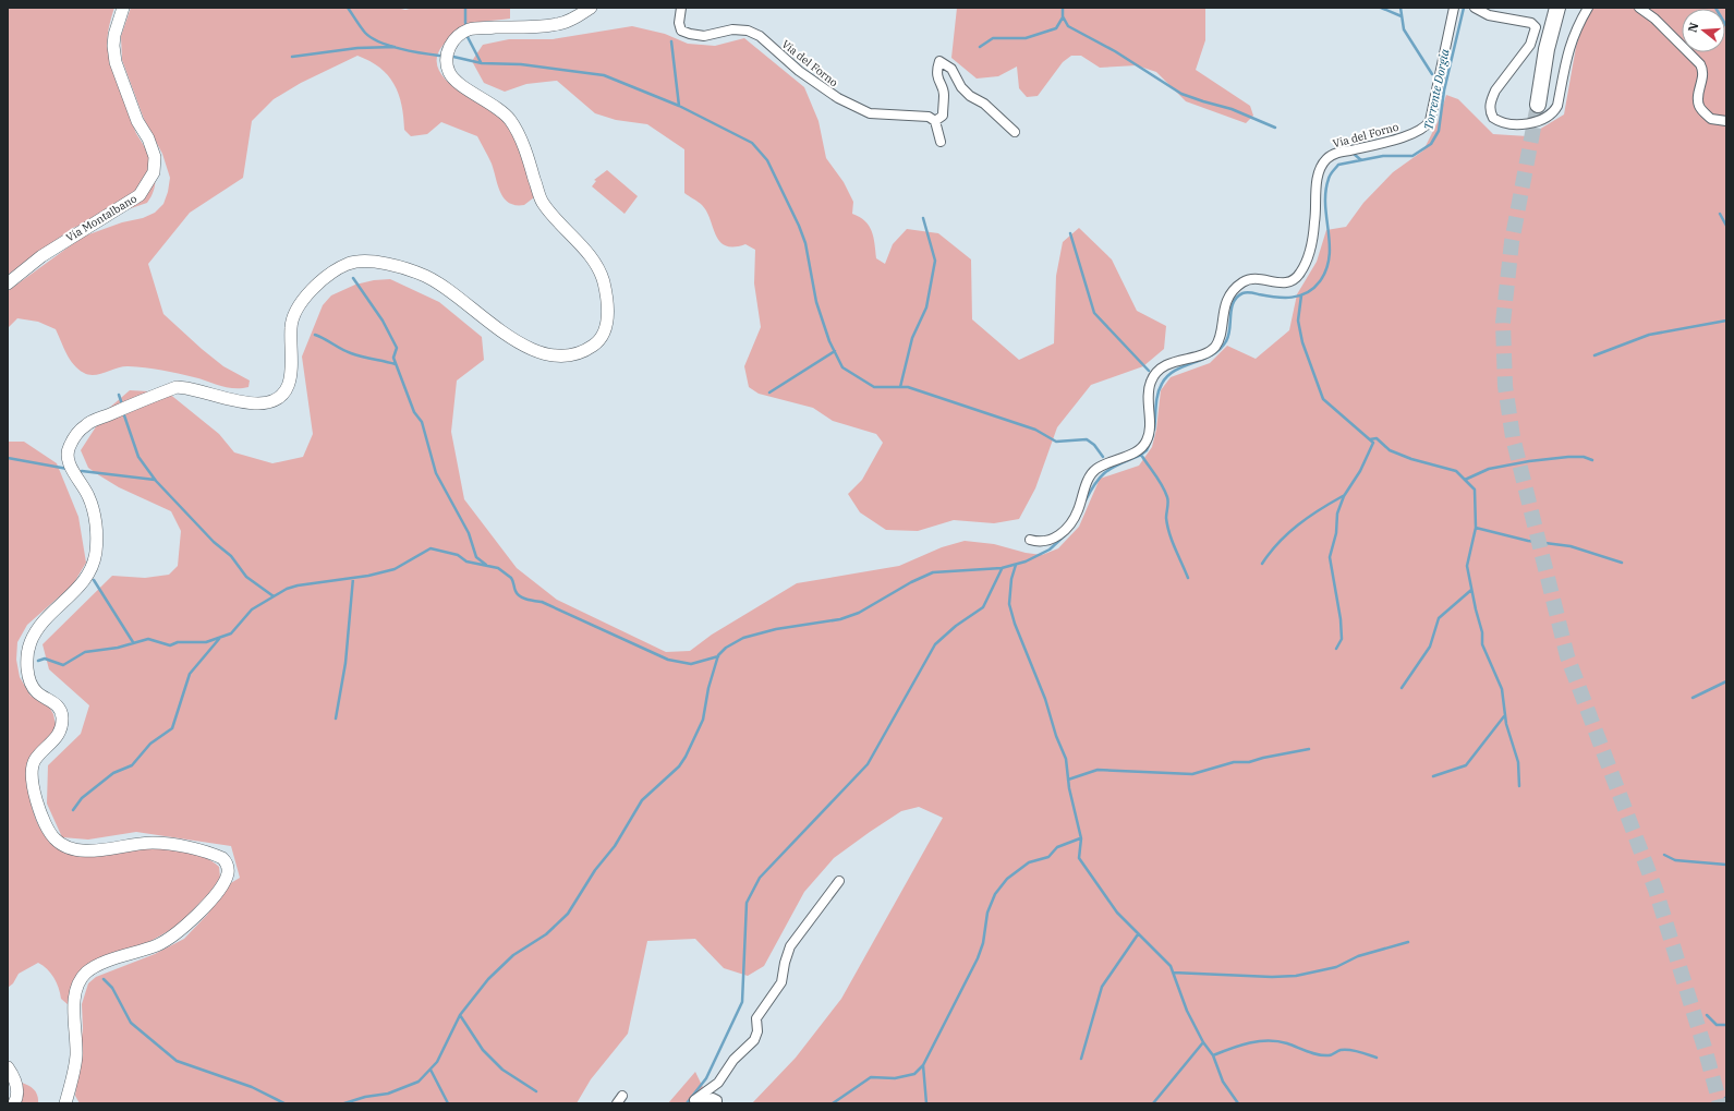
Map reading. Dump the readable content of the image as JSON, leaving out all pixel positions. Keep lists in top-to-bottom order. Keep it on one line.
{"streets":{"street":["Via del Forno","Via Montalbano"]},"water":["Torrente Dorgia"],"north":"left"}
